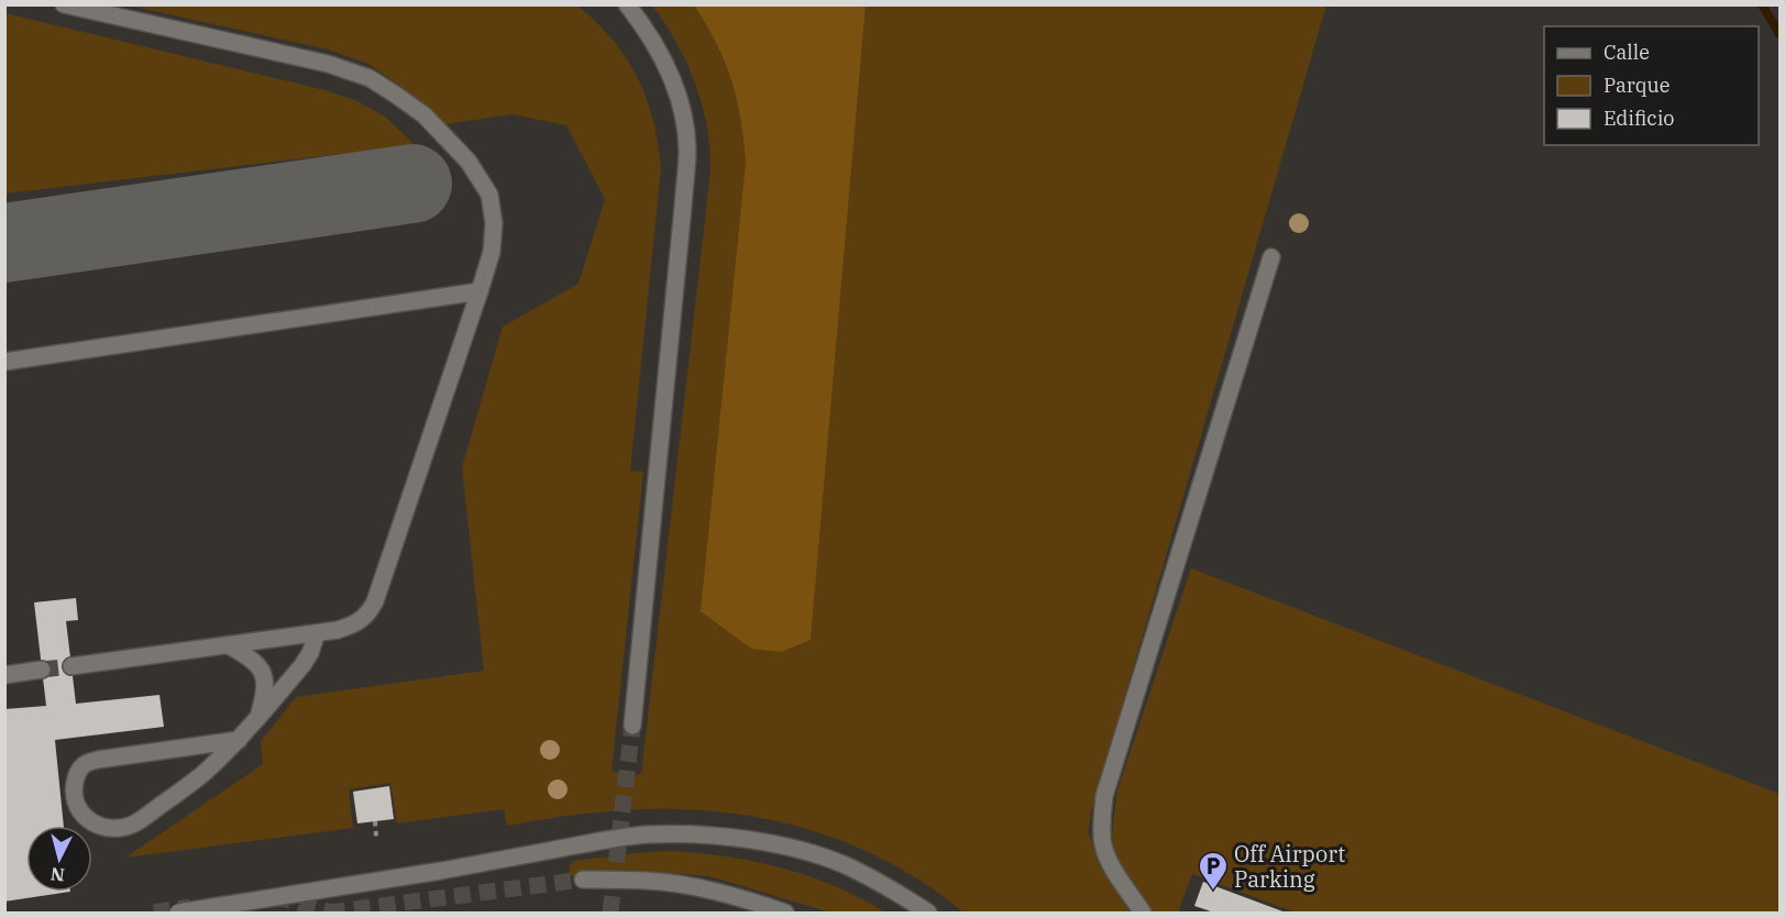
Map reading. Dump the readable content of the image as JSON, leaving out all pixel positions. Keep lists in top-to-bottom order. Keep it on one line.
{"places":{"parking":["Off Airport Parking"]},"legend":["Calle","Parque","Edificio"],"north":"bottom"}
